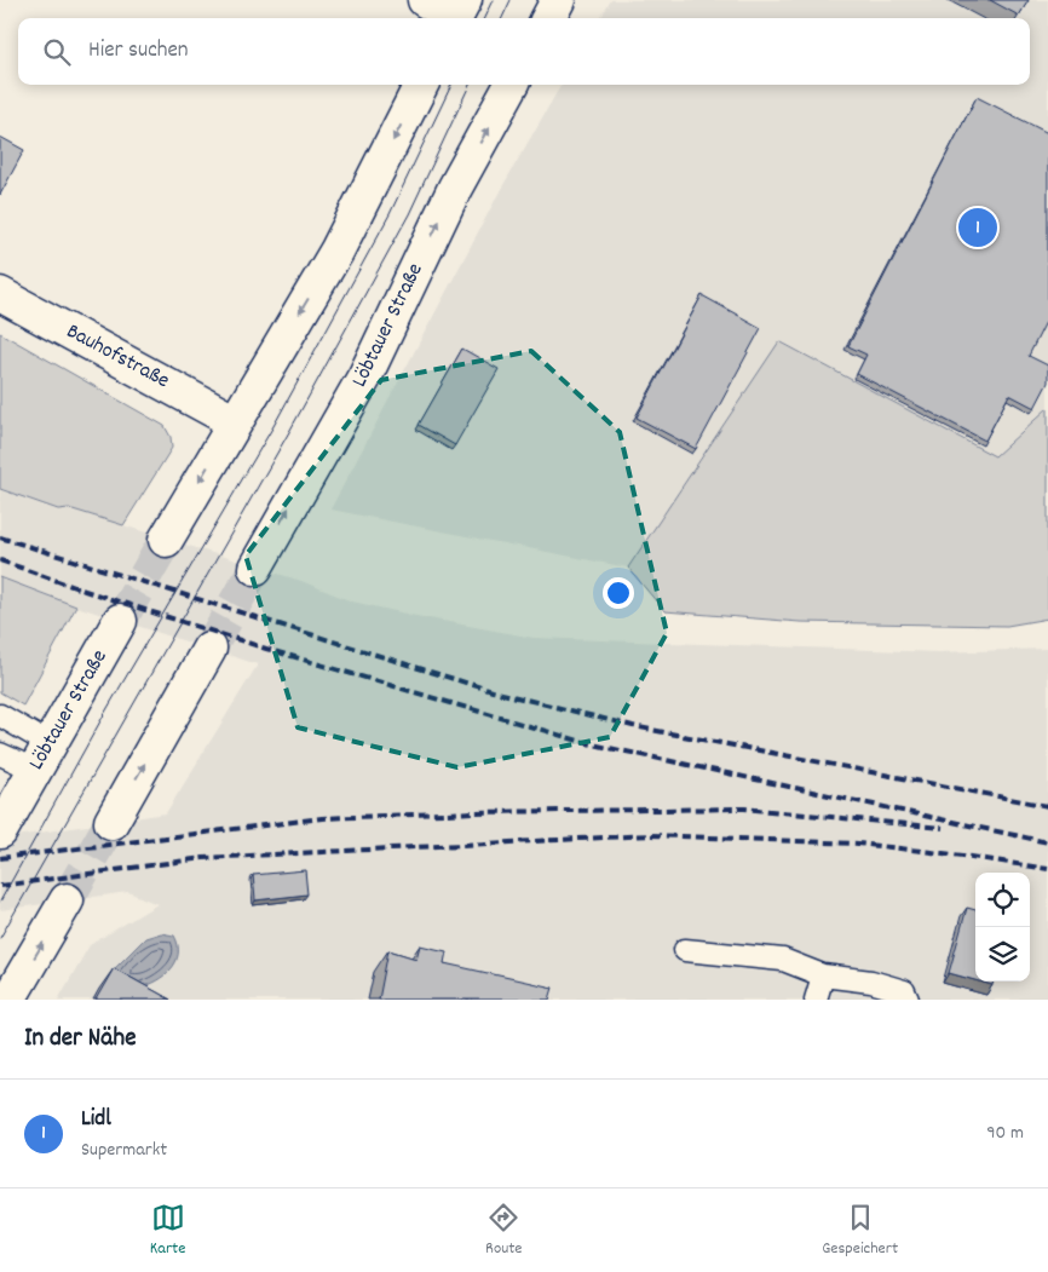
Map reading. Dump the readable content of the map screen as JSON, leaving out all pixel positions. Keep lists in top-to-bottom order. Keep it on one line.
{"streets":{"main road":["Löbtauer Straße","Bauhofstraße"]},"page":{"search":"Hier suchen","pins":"1","heading":"In der Nähe","list":[{"mark":"1","name":"Lidl","note":"Supermarkt","value":"90 m"}],"nav":["Karte","Route","Gespeichert"]}}
